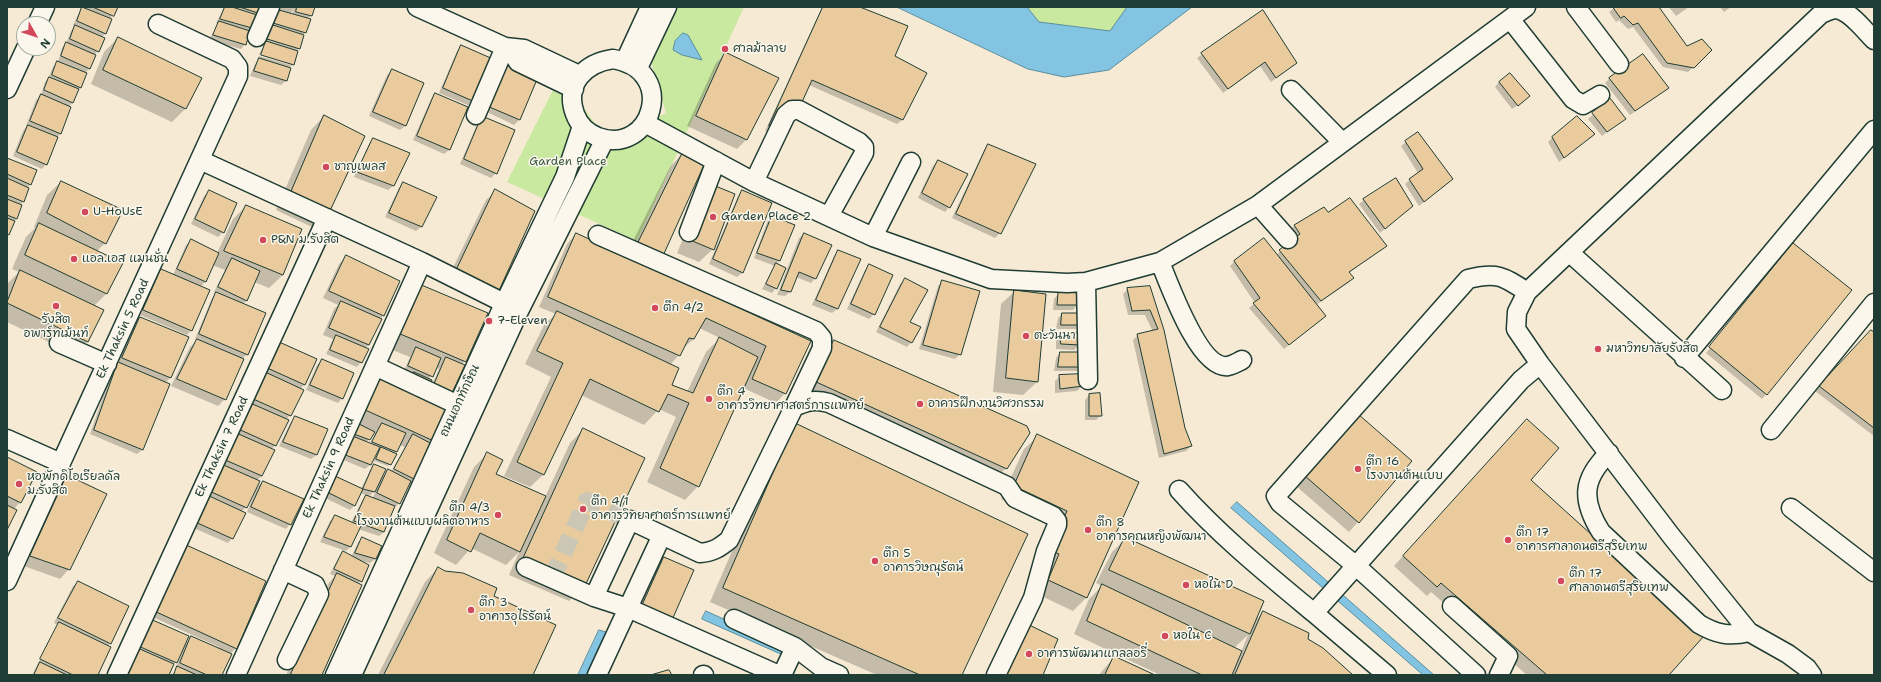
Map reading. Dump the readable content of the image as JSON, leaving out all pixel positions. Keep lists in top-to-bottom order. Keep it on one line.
{"streets":{"street":["Ek Thaksin 5 Road","ถนนเอกทักษิณ","Ek Thaksin 7 Road","Ek Thaksin 9 Road"]},"parks":["Garden Place"],"places":["ศาลม้าลาย","ชาญเพลส","U-HoUsE","Garden Place 2","P&N ม.รังสิต","แอล.เอส แมนชั่น","รังสิต อพาร์ทเม้นท์","ตึก 4/2","7-Eleven","ตะวันนา","มหาวิทยาลัยรังสิต","ตึก 4 อาคารวิทยาศาสตร์การแพทย์","อาคารฝึกงานวิศวกรรม","ตึก 16 โรงงานต้นแบบ","หอพักดิโอเรียลดัล ม.รังสิต","ตึก 4/1 อาคารวิทยาศาตร์การแพทย์","ตึก 4/3 โรงงานต้นแบบผลิตอาหาร","ตึก 8 อาคารคุณหญิงพัฒนา","ตึก 17 อาคารศาลาดนตรีสุริยเทพ","ตึก 5 อาคารวิษณุรัตน์","ตึก 17 ศาลาดนตรีสุริยเทพ","หอใน D","ตึก 3 อาคารอุไรรัตน์","หอใน C","อาคารพัฒนาแกลลอรี่"],"north":"bottom right"}
